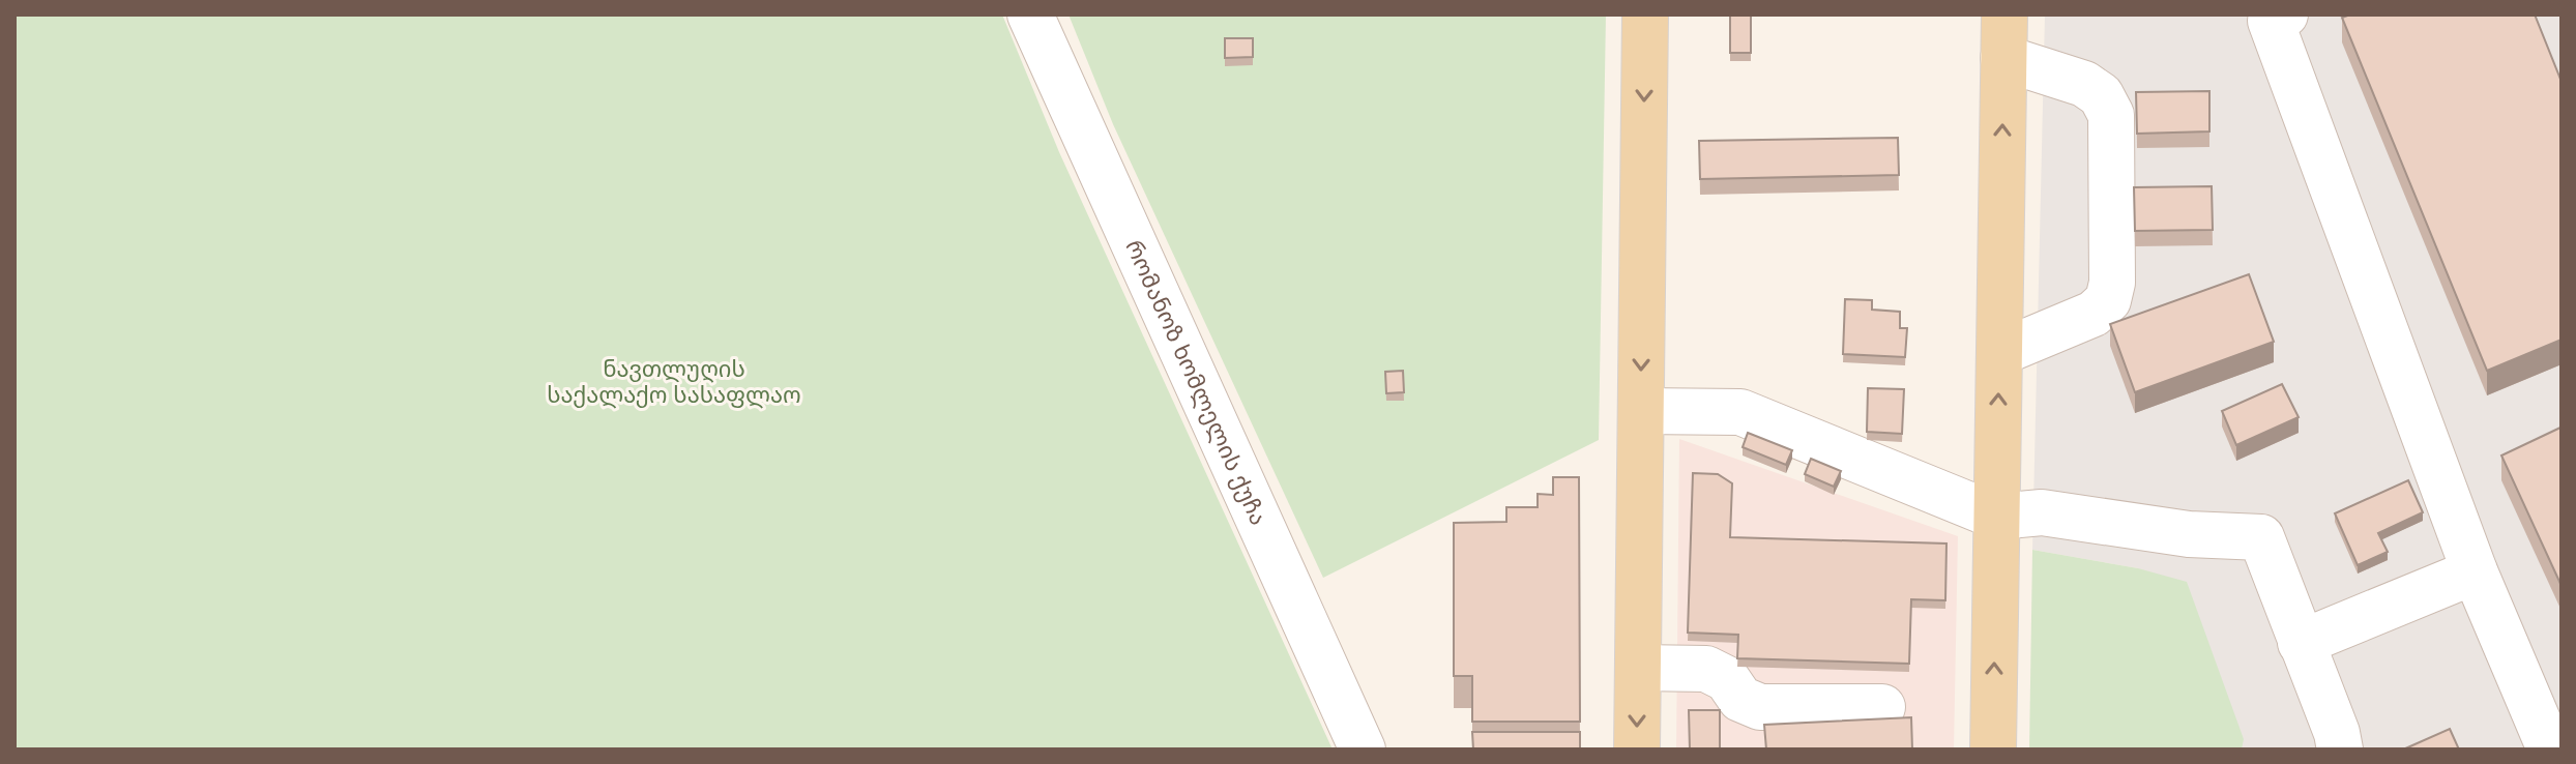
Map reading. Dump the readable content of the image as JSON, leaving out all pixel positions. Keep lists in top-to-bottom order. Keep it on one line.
{"streets":{"street":["რომანოზ ხომლელის ქუჩა"]},"parks":["ნავთლუღის საქალაქო სასაფლაო"]}
